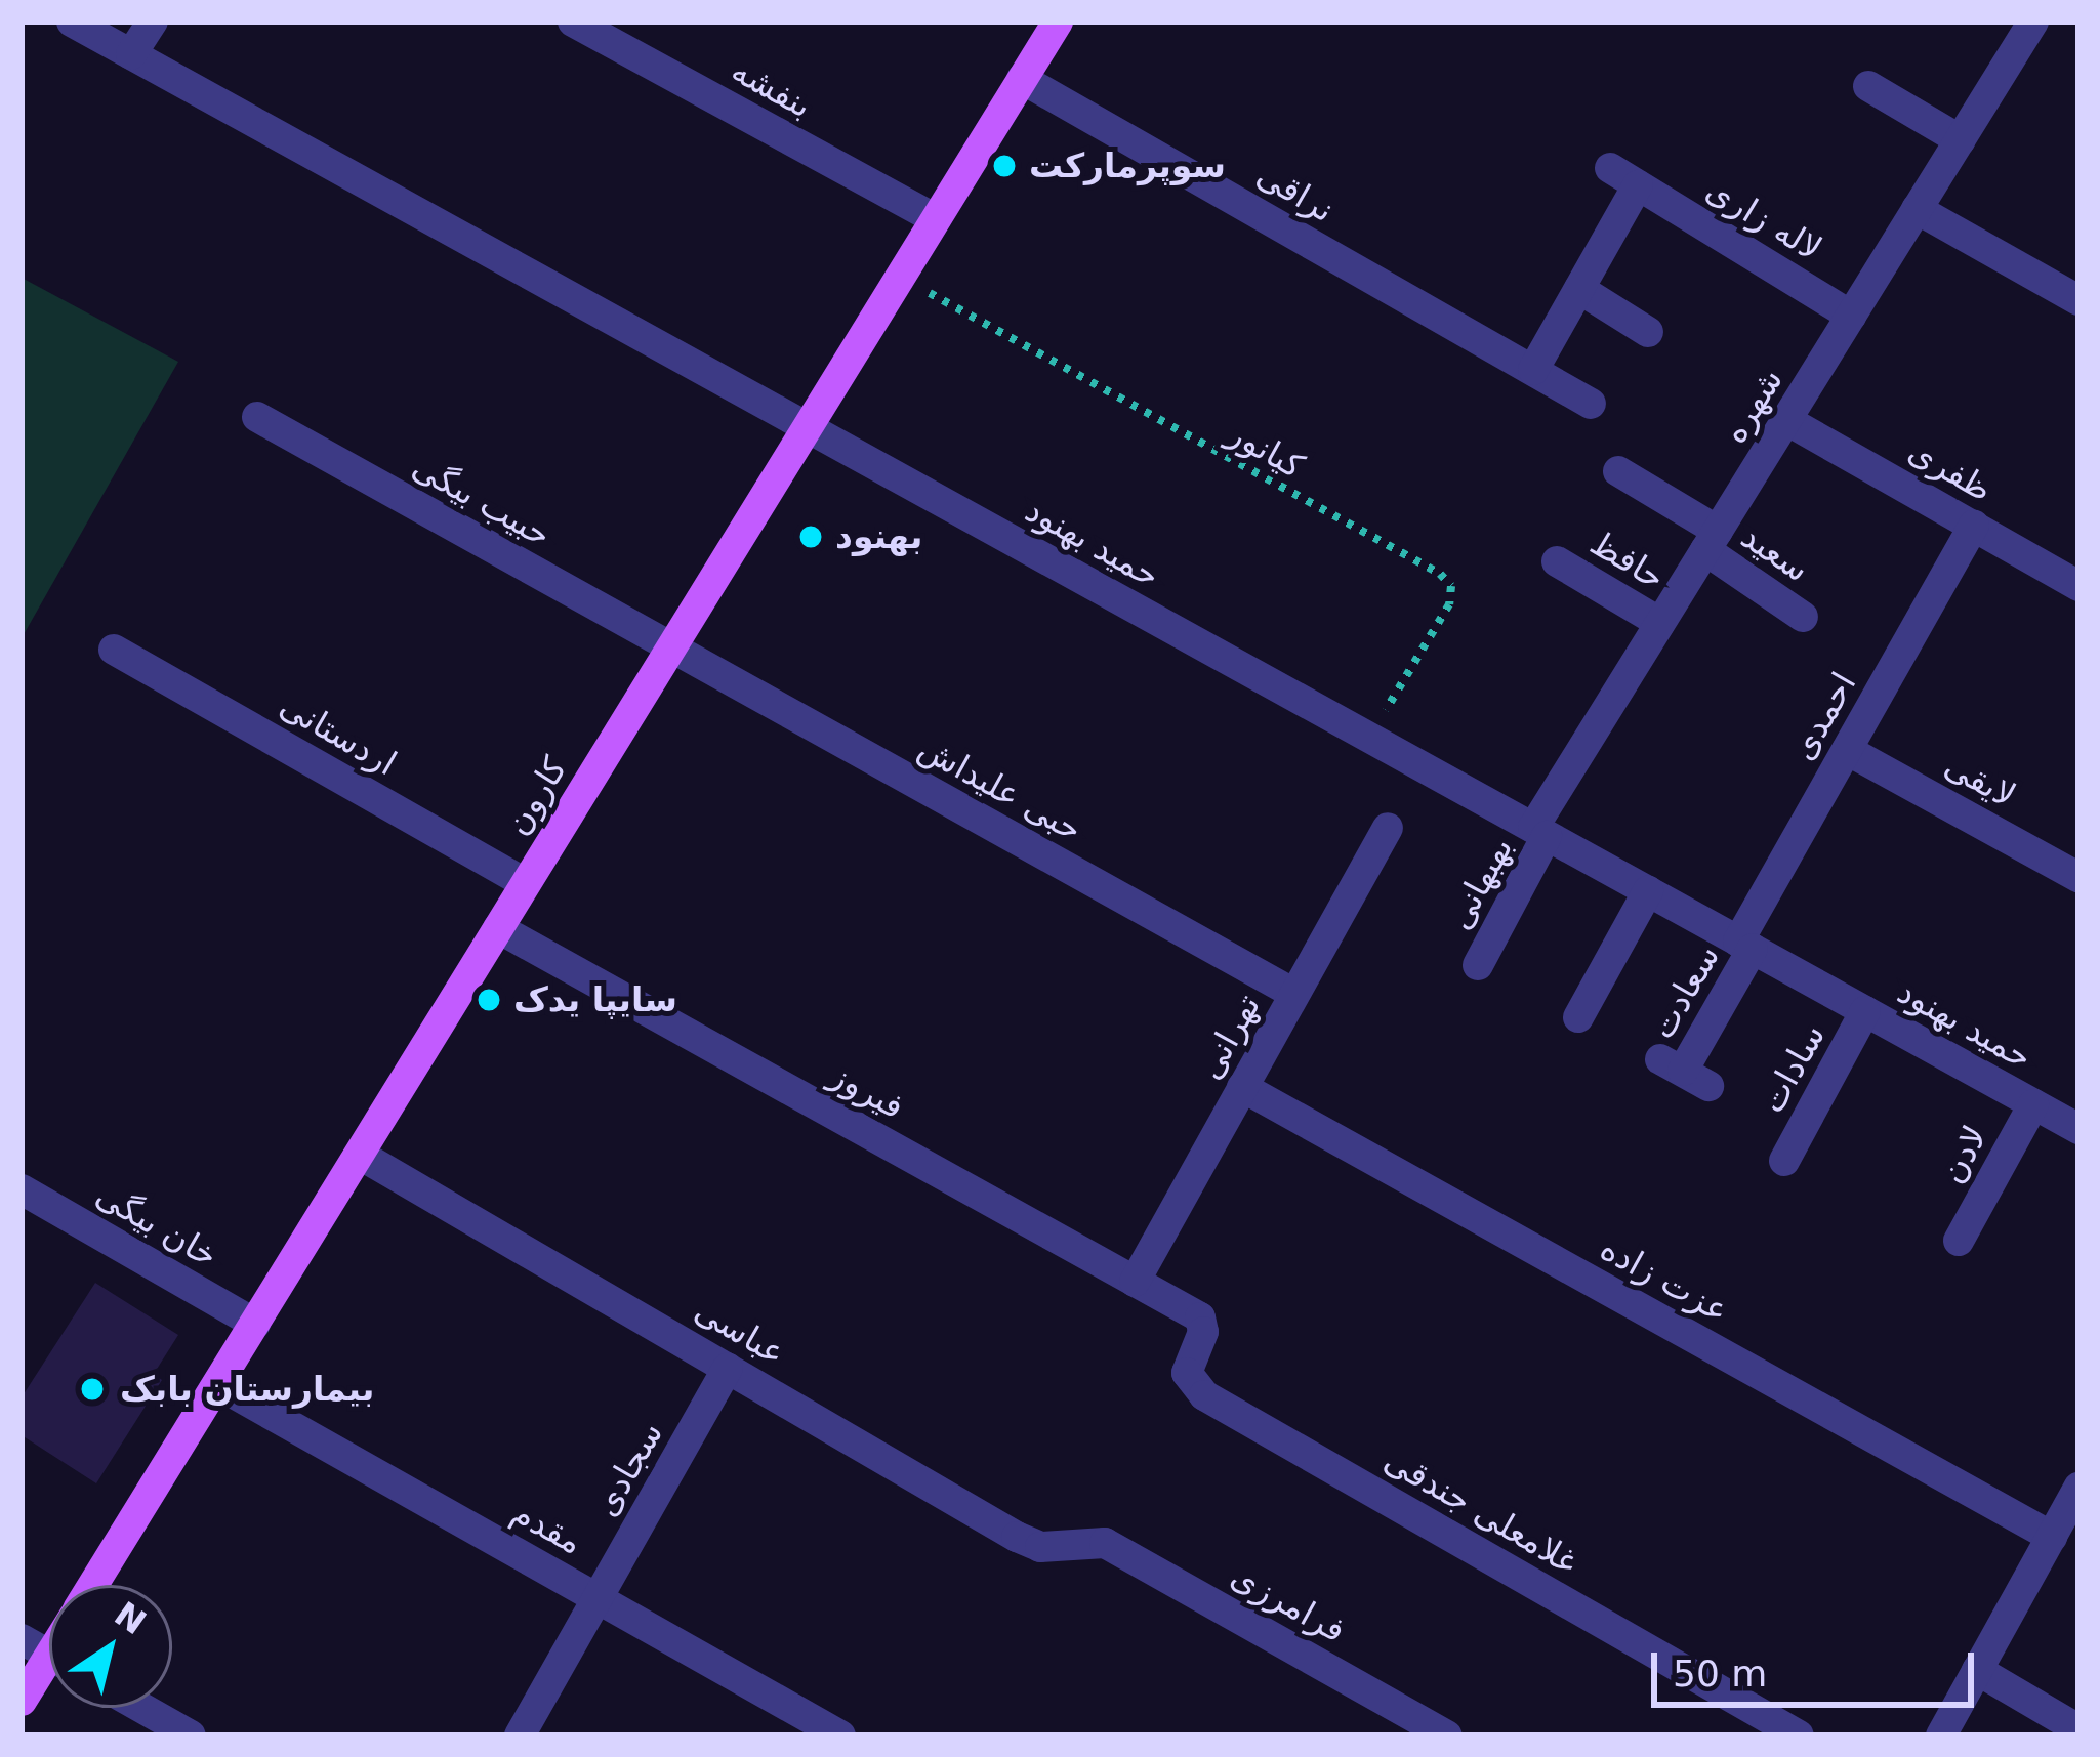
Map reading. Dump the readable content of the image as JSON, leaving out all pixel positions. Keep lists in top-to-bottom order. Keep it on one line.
{"streets":{"main road":["کارون"],"street":["بنفشه","نراقی","لاله زاری","شهره","ظفری","حبیب بیگی","حمید بهنود","سعید","حافظ","احمدی","اردستانی","لایقی","حبی علیداش","بهبهانی","سعادت","تهرانی","سادات","فیروز","لادن","خان بیگی","عزت زاده","عباسی","سجادی","غلامعلی جندقی","مقدم","فرامرزی"],"path":["کیانور"]},"crossings":[["بنفشه","کارون"],["نراقی","کارون"],["لاله زاری","شهره"],["شهره","ظفری"],["شهره","حمید بهنود"],["شهره","سعید"],["شهره","حافظ"],["شهره","بهبهانی"],["کیانور","حمید بهنود"],["کیانور","کارون"],["ظفری","احمدی"],["حبیب بیگی","حبی علیداش"],["حبیب بیگی","کارون"],["حمید بهنود","احمدی"],["حمید بهنود","کارون"],["حمید بهنود","بهبهانی"],["حمید بهنود","سعادت"],["حمید بهنود","سادات"],["حمید بهنود","لادن"],["احمدی","لایقی"],["احمدی","سعادت"],["اردستانی","کارون"],["حبی علیداش","کارون"],["حبی علیداش","تهرانی"],["کارون","فیروز"],["کارون","خان بیگی"],["کارون","عباسی"],["کارون","مقدم"],["تهرانی","فیروز"],["تهرانی","عزت زاده"],["فیروز","غلامعلی جندقی"],["عباسی","سجادی"],["عباسی","فرامرزی"],["سجادی","مقدم"]],"places":["سوپرمارکت","بهنود","سایپا یدک","بیمارستان بابک"],"scale_bar":"50 m","north":"top right"}
